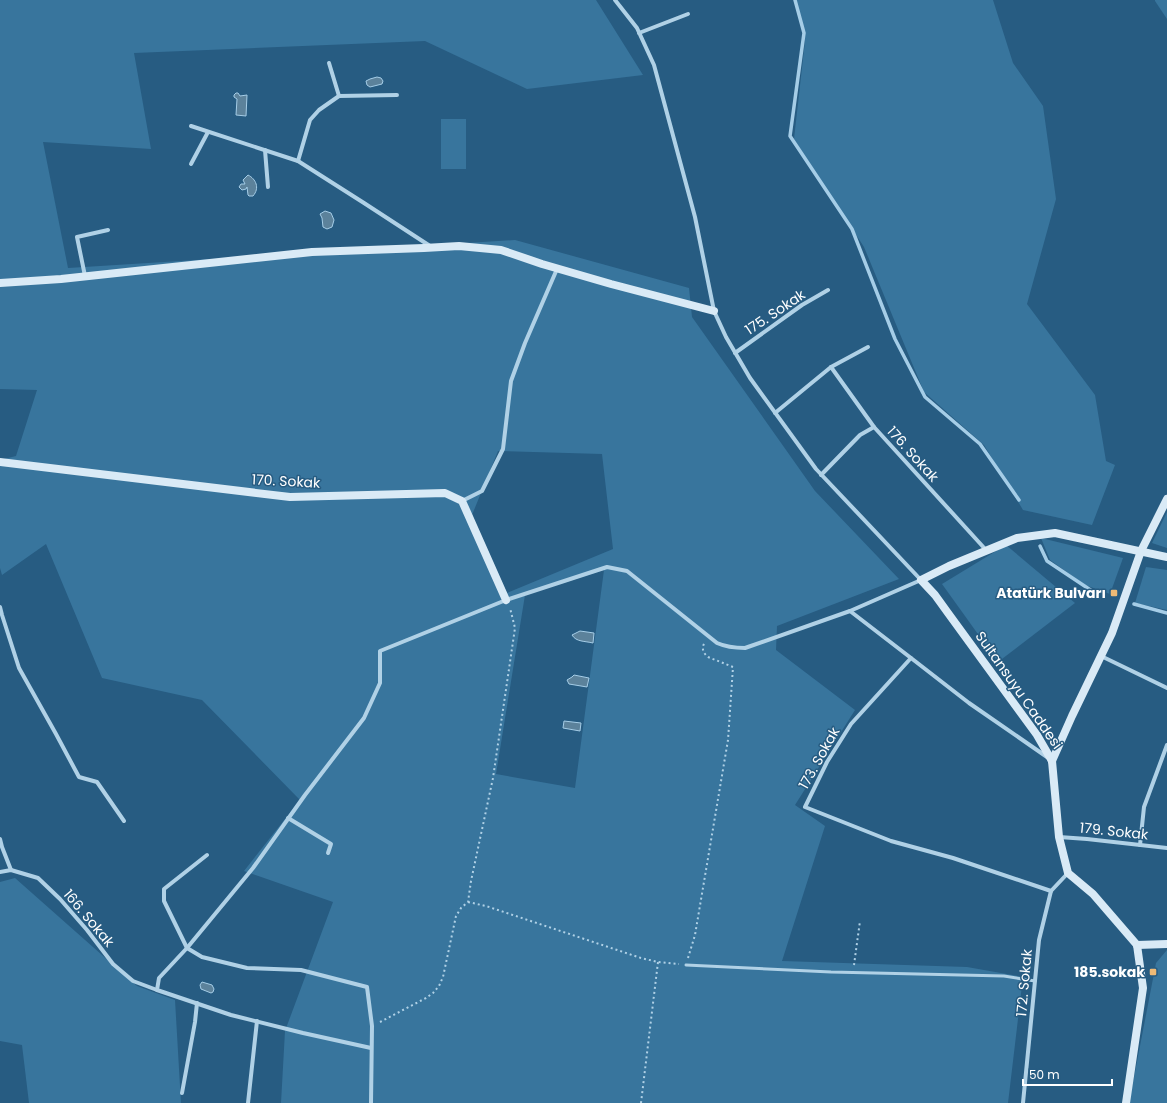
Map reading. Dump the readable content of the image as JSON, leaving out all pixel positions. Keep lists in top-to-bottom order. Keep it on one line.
{"streets":{"street":["175. Sokak","176. Sokak","170. Sokak","Sultansuyu Caddesi","173. Sokak","179. Sokak","166. Sokak","172. Sokak"]},"crossings":[["Sultansuyu Caddesi","179. Sokak"],["Sultansuyu Caddesi","172. Sokak"],["173. Sokak","172. Sokak"]],"places":{"transit":["Atatürk Bulvarı","185.sokak"]},"scale_bar":"50 m"}
